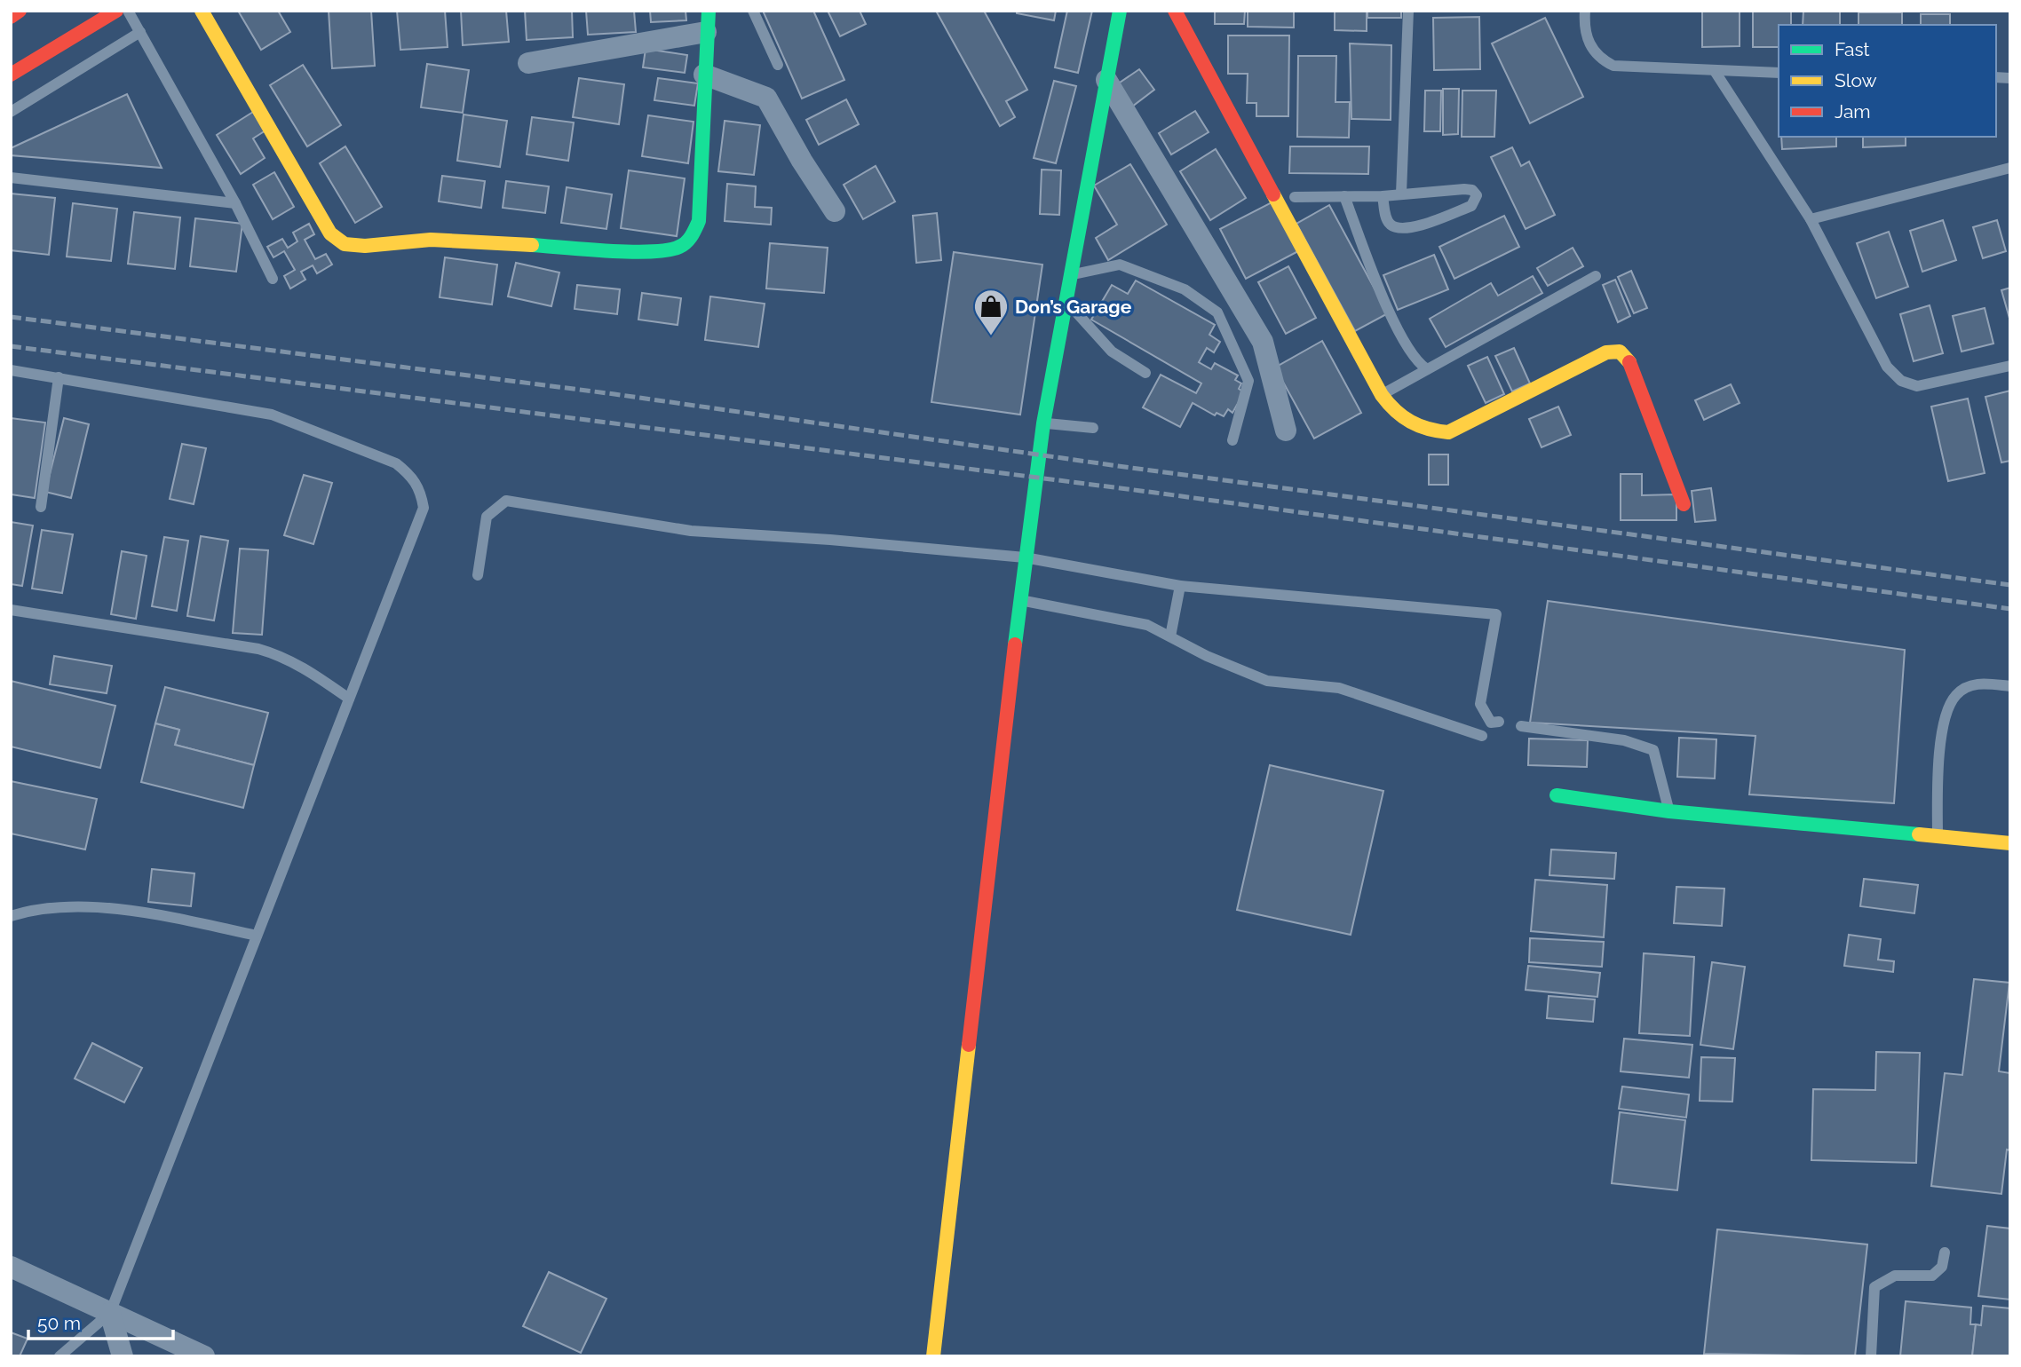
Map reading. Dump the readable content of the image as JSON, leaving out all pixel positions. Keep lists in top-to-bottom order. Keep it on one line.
{"places":{"shop":["Don’s Garage"]},"legend":["Fast","Slow","Jam"],"scale_bar":"50 m"}
